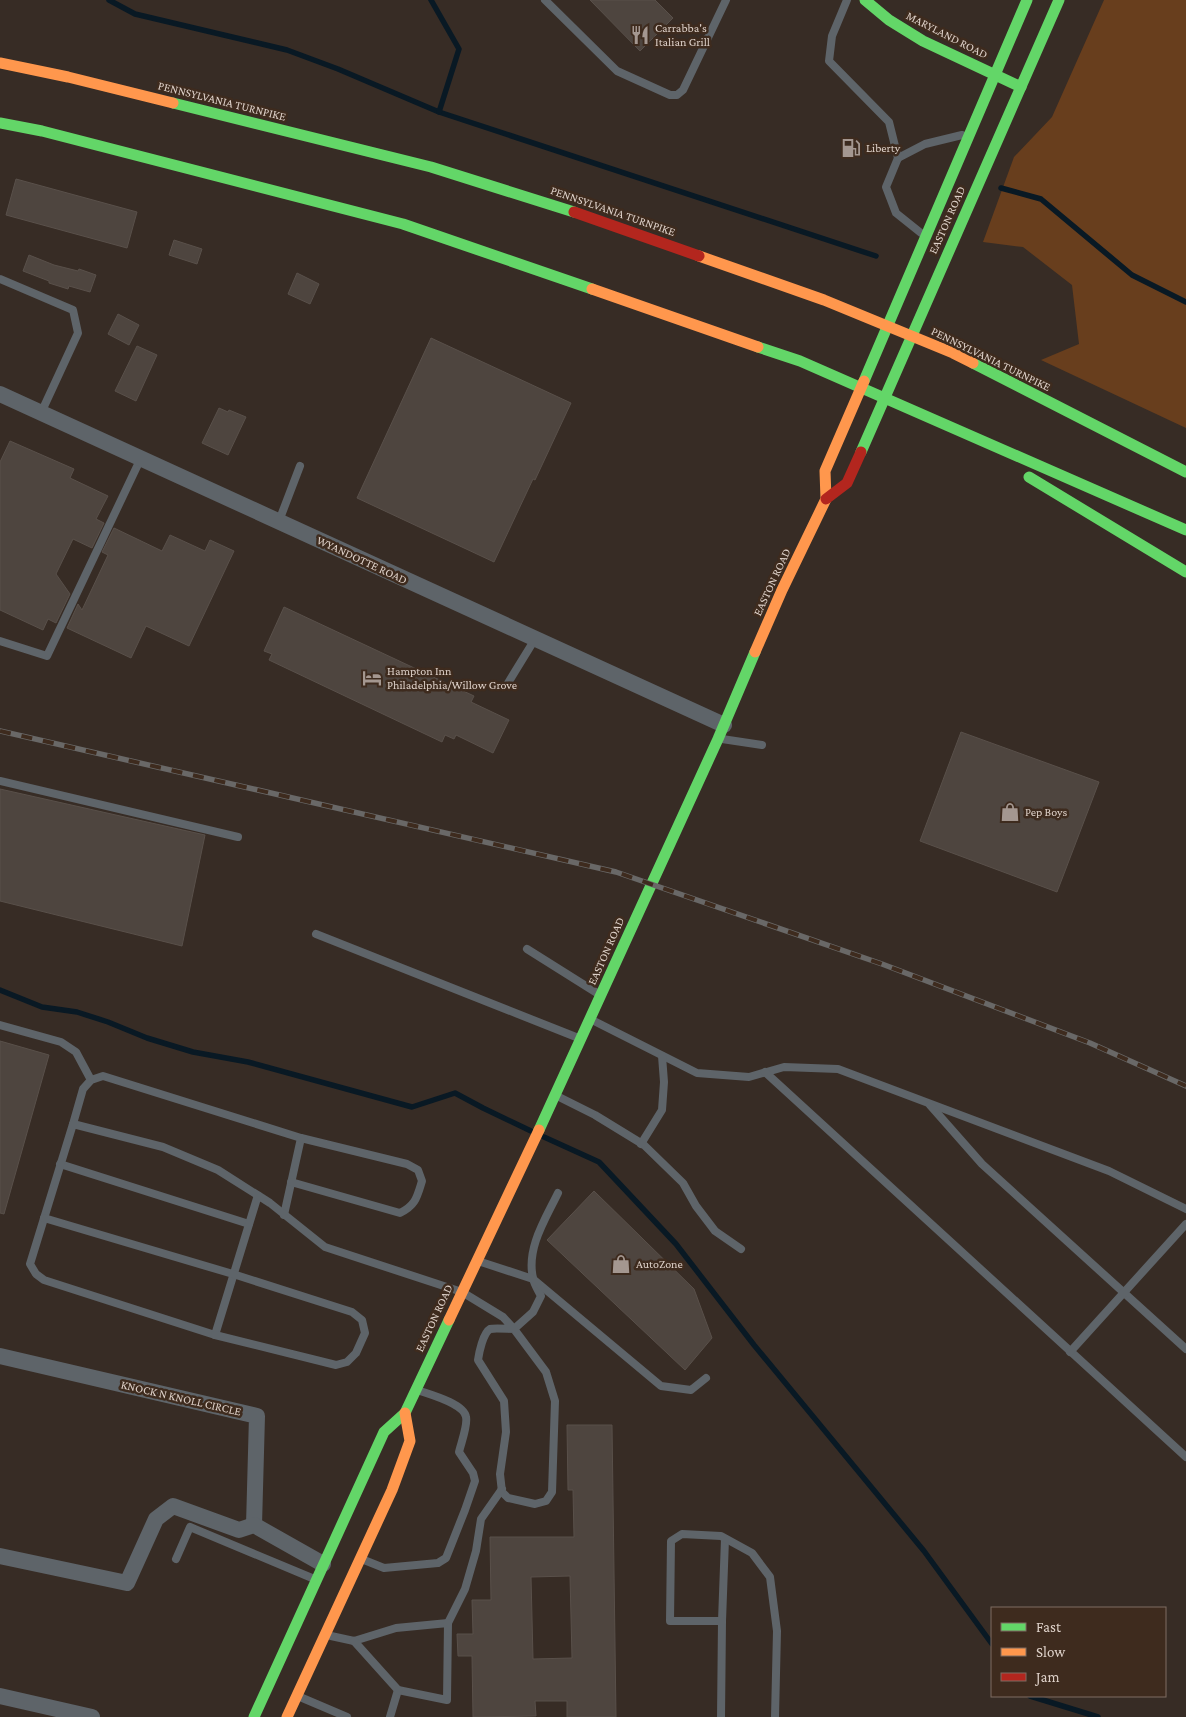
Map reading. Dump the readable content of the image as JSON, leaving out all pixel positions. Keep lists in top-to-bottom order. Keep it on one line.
{"streets":{"main road":["MARYLAND ROAD","PENNSYLVANIA TURNPIKE","EASTON ROAD"],"street":["WYANDOTTE ROAD","KNOCK N KNOLL CIRCLE"]},"crossings":[["MARYLAND ROAD","EASTON ROAD"],["EASTON ROAD","WYANDOTTE ROAD"]],"places":{"restaurant":["Carrabba's Italian Grill"],"fuel station":["Liberty"],"hotel":["Hampton Inn Philadelphia/Willow Grove"],"shop":["Pep Boys","AutoZone"]},"legend":["Fast","Slow","Jam"]}
